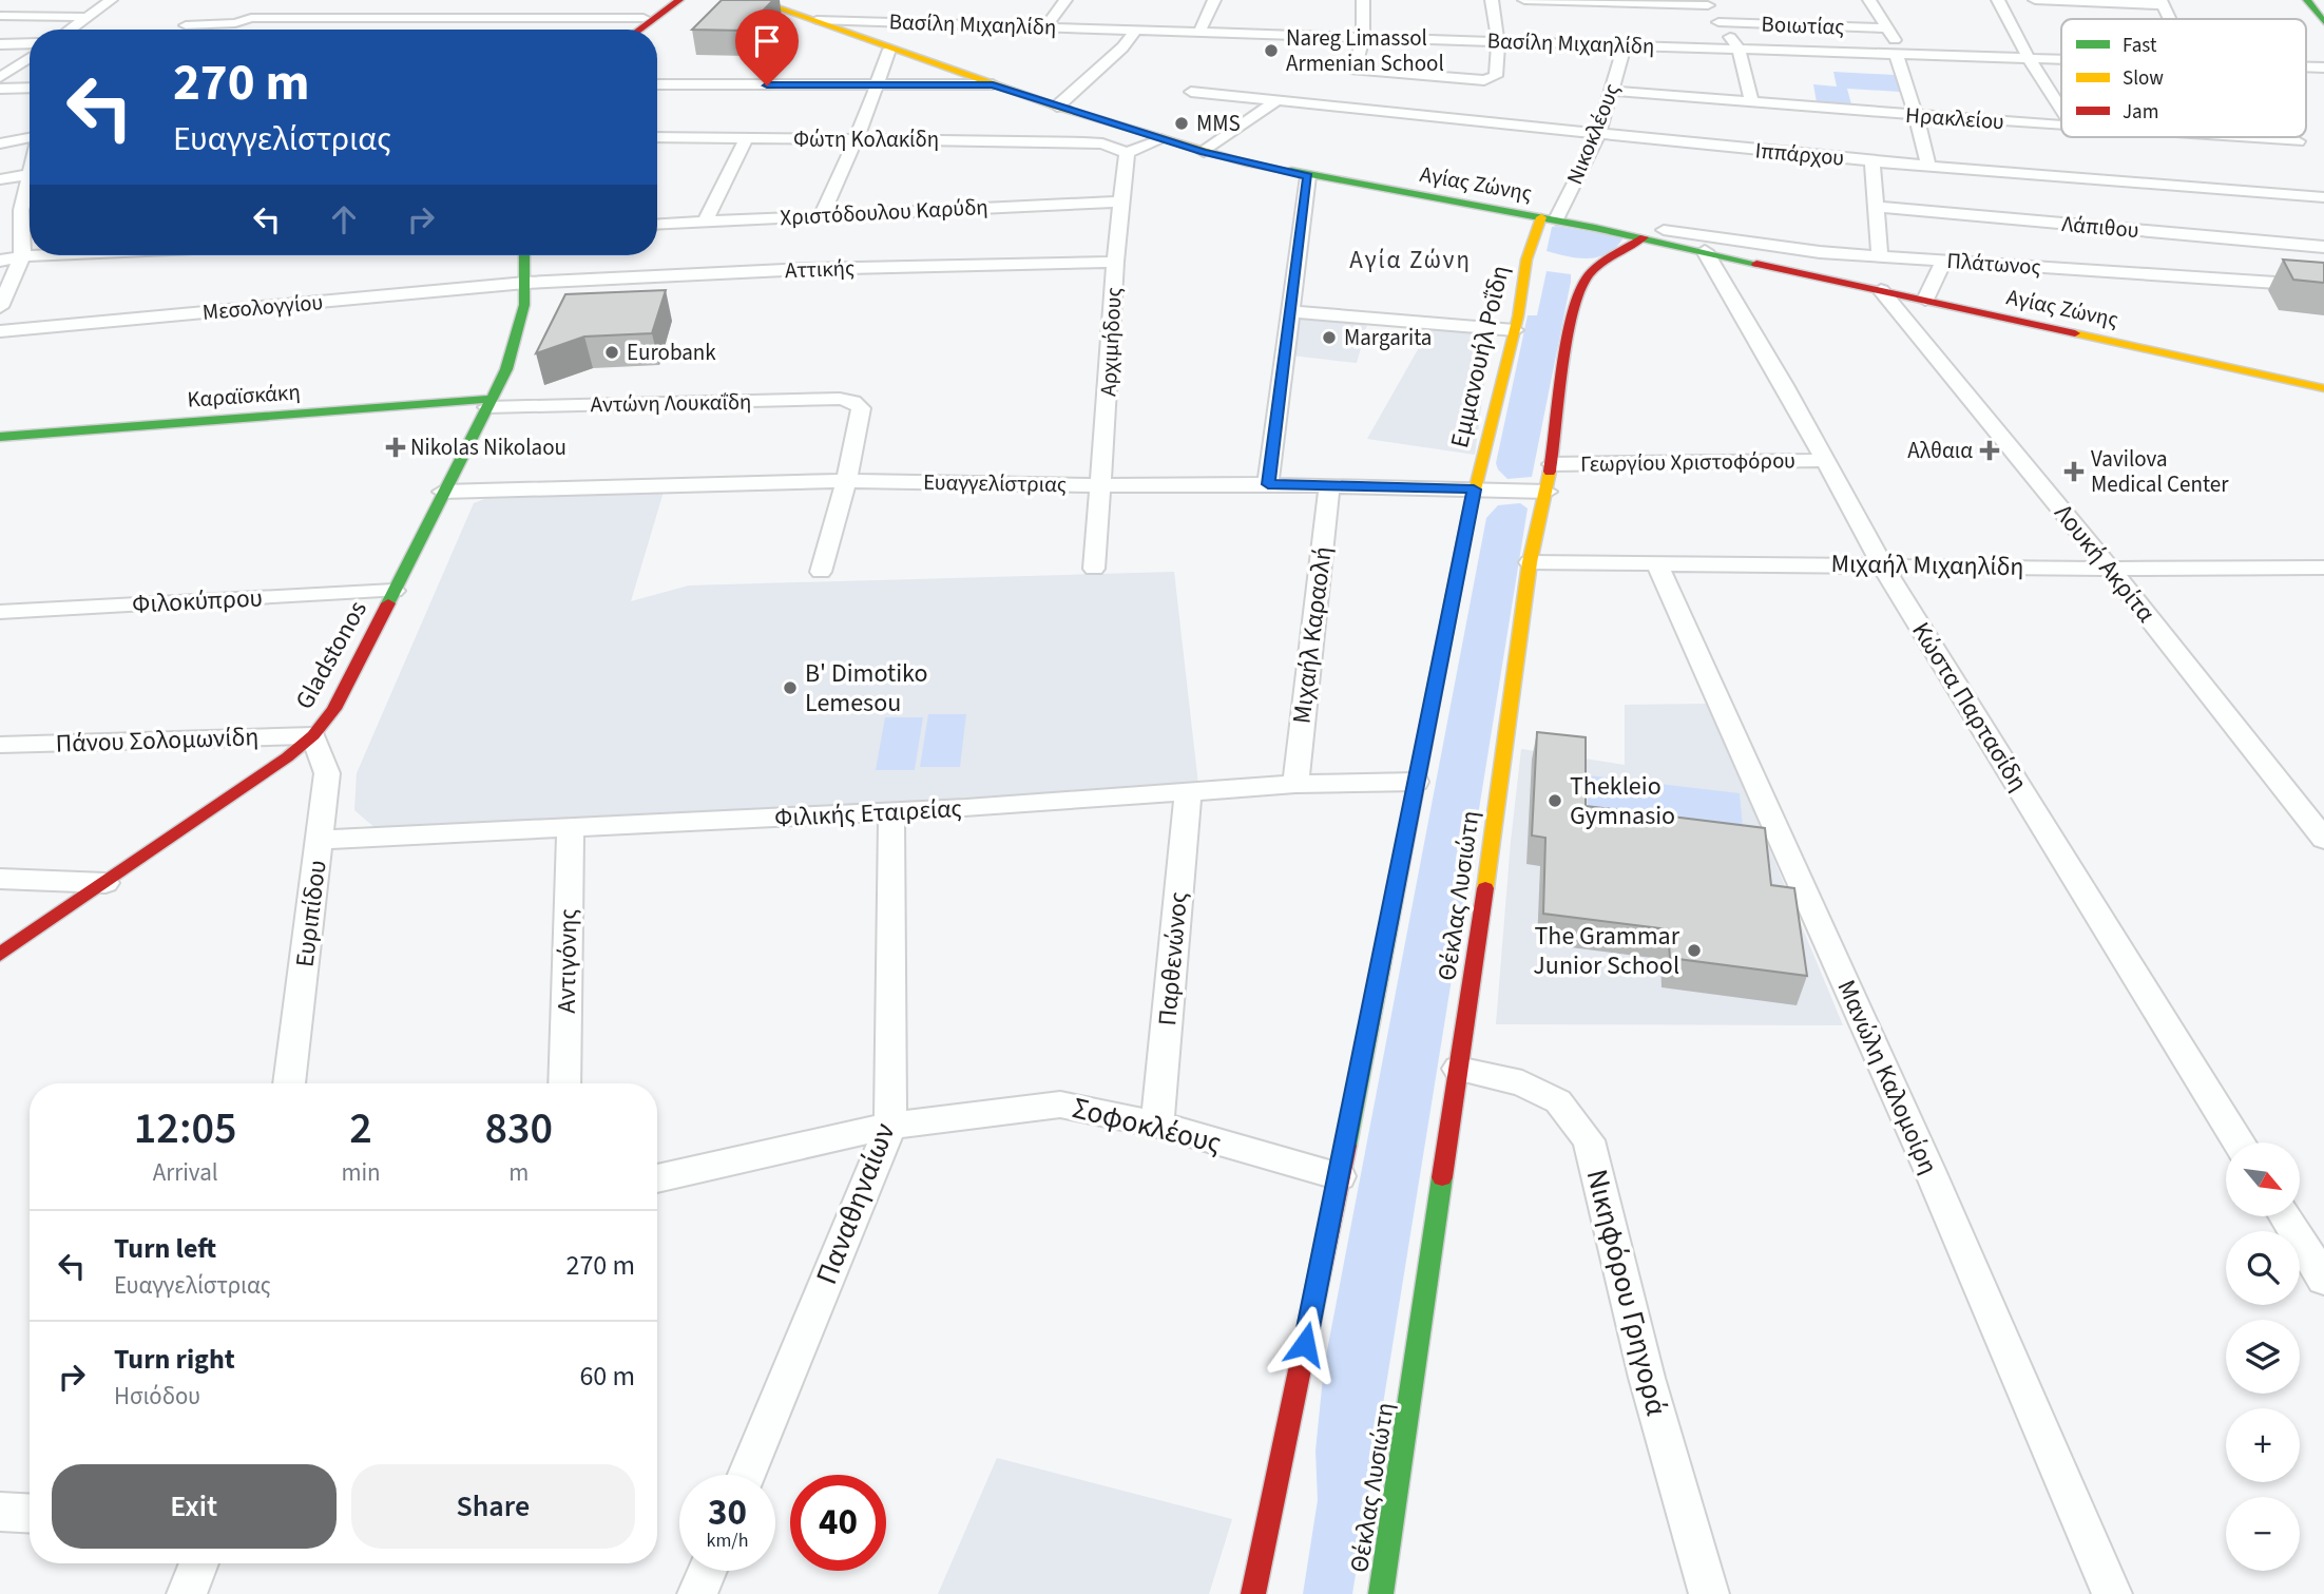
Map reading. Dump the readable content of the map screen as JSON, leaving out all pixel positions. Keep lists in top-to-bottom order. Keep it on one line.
{"streets":{"main road":["Αγίας Ζώνης","Εμμανουήλ Ροΐδη","Καραϊσκάκη","Gladstonos","Θέκλας Λυσιώτη"],"street":["Βασίλη Μιχαηλίδη","Βοιωτίας","Ηρακλείου","Νικοκλέους","Φώτη Κολακίδη","Ιππάρχου","Χριστόδουλου Καρύδη","Λάπιθου","Πλάτωνος","Αττικής","Μεσολογγίου","Αρχιμήδους","Αντώνη Λουκαΐδη","Γεωργίου Χριστοφόρου","Ευαγγελίστριας","Λουκή Ακρίτα","Μιχαήλ Μιχαηλίδη","Φιλοκύπρου","Μιχαήλ Καραολή","Κώστα Παρτασίδη","Πάνου Σολομωνίδη","Φιλικής Εταιρείας","Ευριπίδου","Παρθενώνος","Αντιγόνης","Μανώλη Καλομοίρη","Σοφοκλέους","Παναθηναίων","Νικηφόρου Γρηγορά"]},"crossings":[["Βασίλη Μιχαηλίδη","Νικοκλέους"],["Βασίλη Μιχαηλίδη","Αγίας Ζώνης"],["Ηρακλείου","Νικοκλέους"],["Νικοκλέους","Ιππάρχου"],["Νικοκλέους","Αγίας Ζώνης"],["Νικοκλέους","Εμμανουήλ Ροΐδη"],["Φώτη Κολακίδη","Αγίας Ζώνης"],["Φώτη Κολακίδη","Αρχιμήδους"],["Αγίας Ζώνης","Εμμανουήλ Ροΐδη"],["Αγίας Ζώνης","Λουκή Ακρίτα"],["Αγίας Ζώνης","Κώστα Παρτασίδη"],["Αγίας Ζώνης","Θέκλας Λυσιώτη"],["Χριστόδουλου Καρύδη","Αρχιμήδους"],["Αττικής","Μεσολογγίου"],["Αττικής","Αρχιμήδους"],["Αττικής","Gladstonos"],["Μεσολογγίου","Gladstonos"],["Αρχιμήδους","Ευαγγελίστριας"],["Εμμανουήλ Ροΐδη","Ευαγγελίστριας"],["Εμμανουήλ Ροΐδη","Φιλικής Εταιρείας"],["Εμμανουήλ Ροΐδη","Σοφοκλέους"],["Καραϊσκάκη","Αντώνη Λουκαΐδη"],["Καραϊσκάκη","Gladstonos"],["Αντώνη Λουκαΐδη","Ευαγγελίστριας"],["Αντώνη Λουκαΐδη","Gladstonos"],["Γεωργίου Χριστοφόρου","Κώστα Παρτασίδη"],["Γεωργίου Χριστοφόρου","Θέκλας Λυσιώτη"],["Ευαγγελίστριας","Μιχαήλ Καραολή"],["Ευαγγελίστριας","Gladstonos"],["Ευαγγελίστριας","Θέκλας Λυσιώτη"],["Λουκή Ακρίτα","Μιχαήλ Μιχαηλίδη"],["Μιχαήλ Μιχαηλίδη","Κώστα Παρτασίδη"],["Μιχαήλ Μιχαηλίδη","Θέκλας Λυσιώτη"],["Μιχαήλ Μιχαηλίδη","Μανώλη Καλομοίρη"],["Φιλοκύπρου","Gladstonos"],["Μιχαήλ Καραολή","Φιλικής Εταιρείας"],["Gladstonos","Πάνου Σολομωνίδη"],["Gladstonos","Ευριπίδου"],["Πάνου Σολομωνίδη","Ευριπίδου"],["Φιλικής Εταιρείας","Ευριπίδου"],["Φιλικής Εταιρείας","Παρθενώνος"],["Φιλικής Εταιρείας","Αντιγόνης"],["Φιλικής Εταιρείας","Παναθηναίων"],["Θέκλας Λυσιώτη","Νικηφόρου Γρηγορά"],["Παρθενώνος","Σοφοκλέους"],["Σοφοκλέους","Παναθηναίων"]],"districts":["Αγία Ζώνη"],"places":{"other":["Nareg Limassol Armenian School","MMS","Margarita","Eurobank","B' Dimotiko Lemesou","Thekleio Gymnasio","The Grammar Junior School"],"health":["Nikolas Nikolaou","Αλθαια","Vavilova Medical Center"]},"legend":["Fast","Slow","Jam"],"north":"bottom right","page":{"turn":["270 m","Ευαγγελίστριας"],"eta":["12:05","Arrival","2","min","830","m"],"map_buttons":["+","−"],"list":[{"name":"Turn left","note":"Ευαγγελίστριας","value":"270 m"},{"name":"Turn right","note":"Ησιόδου","value":"60 m"}],"buttons":["Exit","Share"],"speed":"30 km/h","limit":"40"}}
